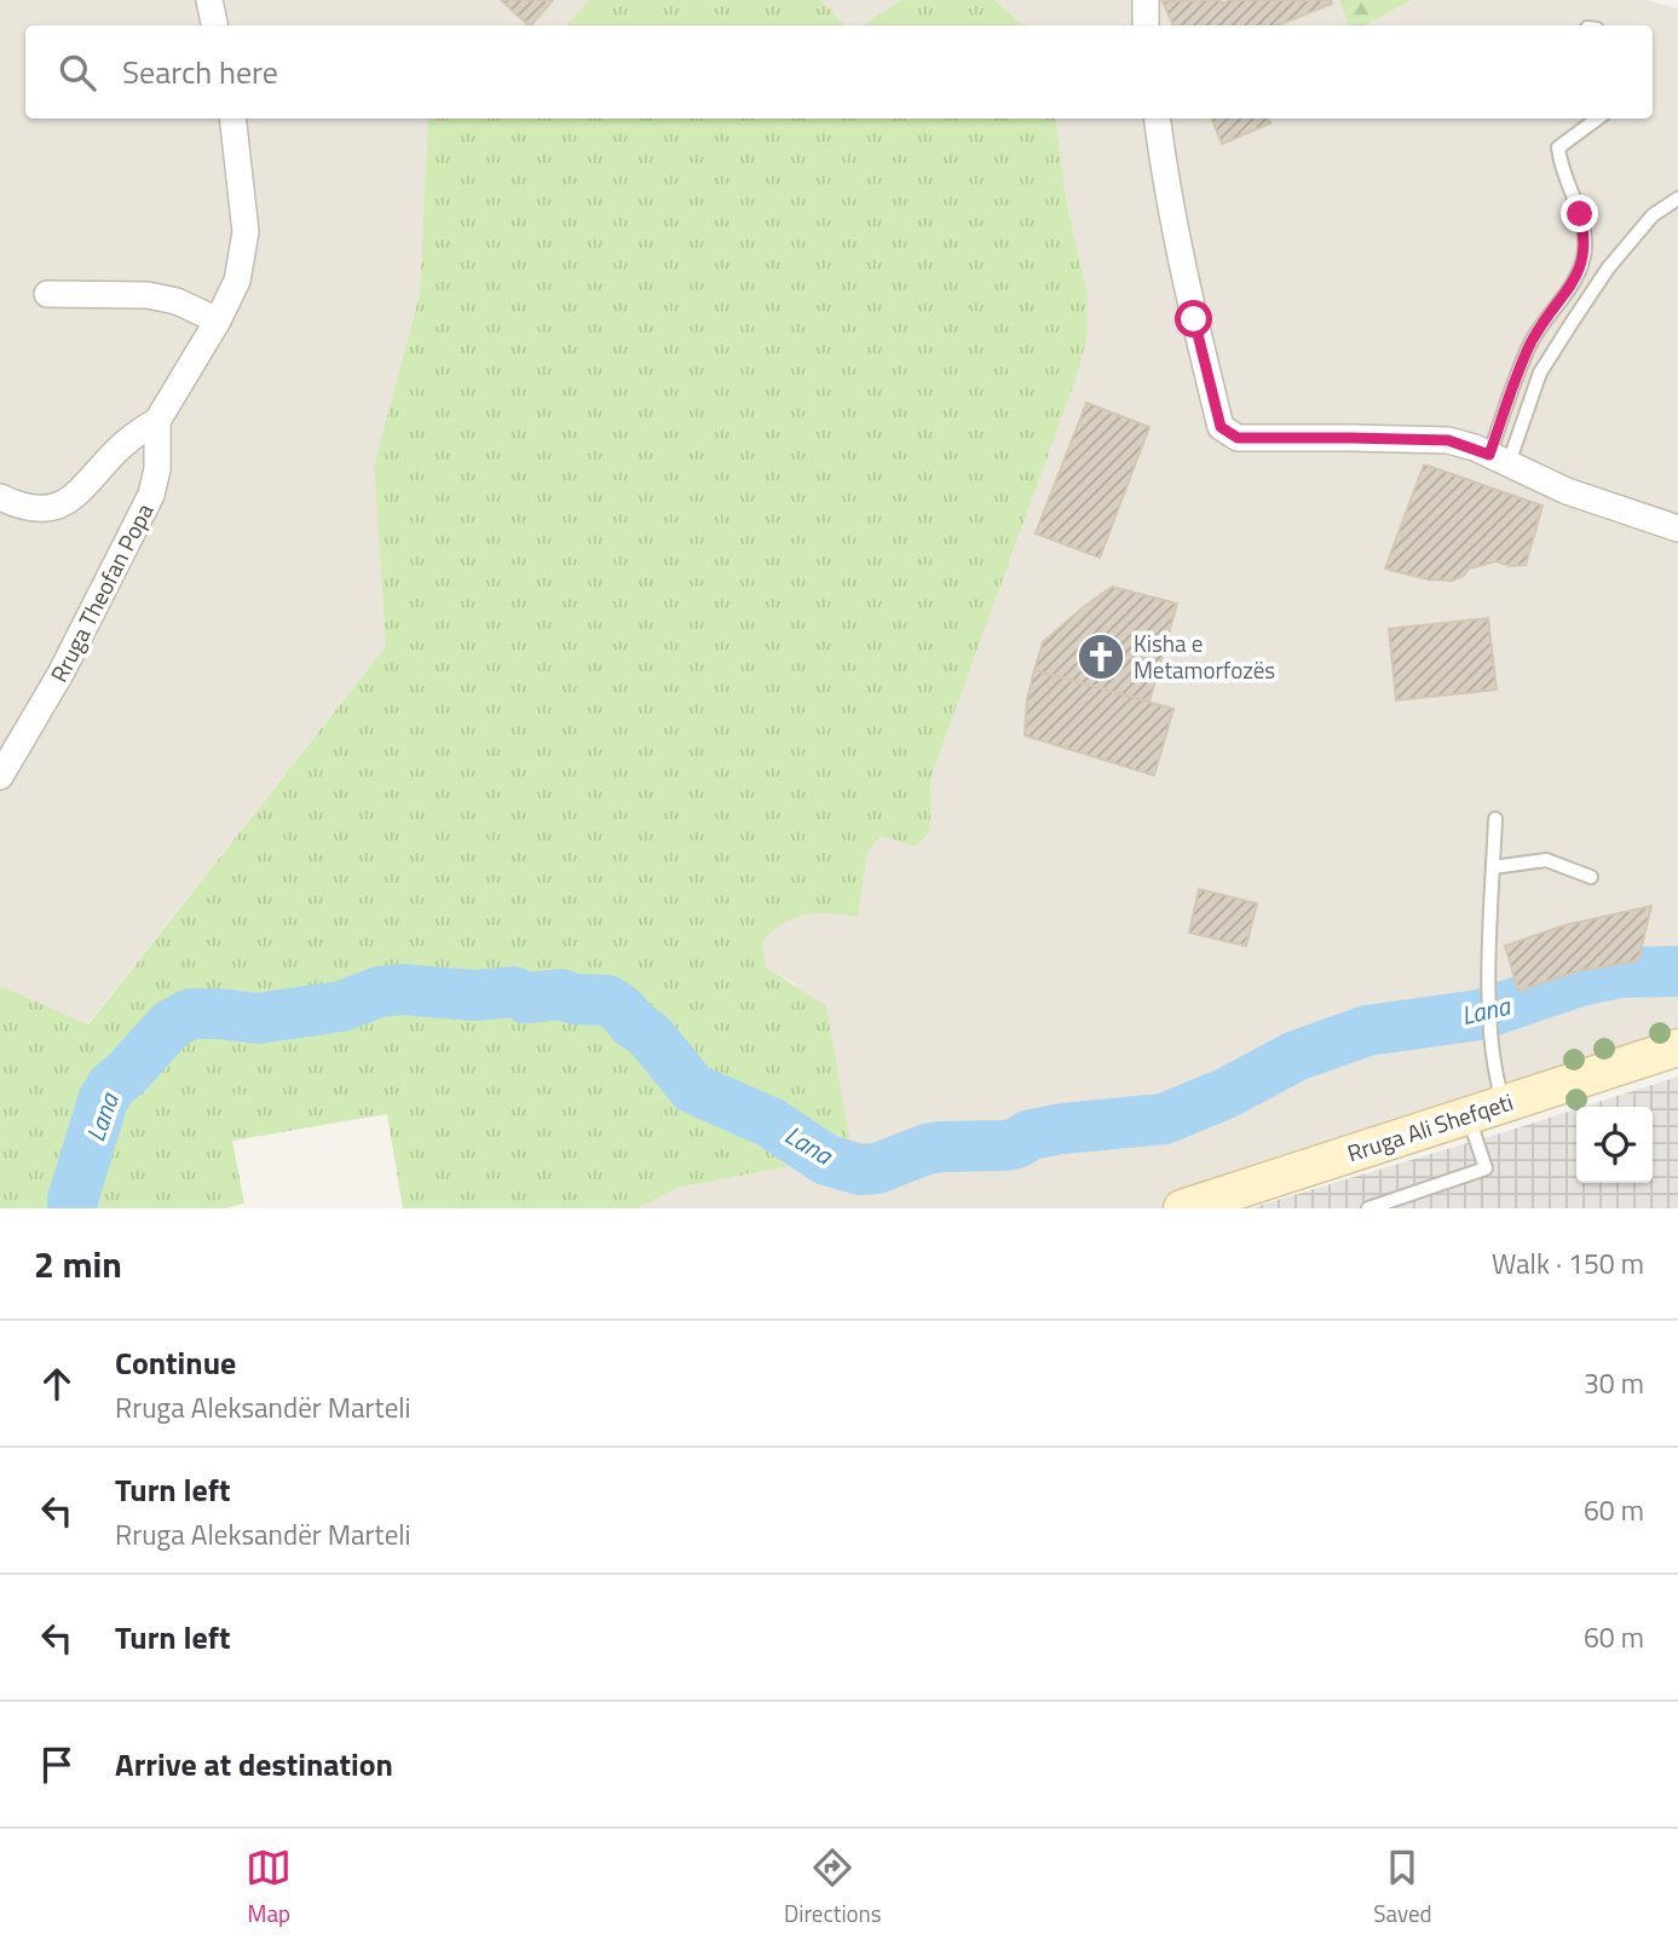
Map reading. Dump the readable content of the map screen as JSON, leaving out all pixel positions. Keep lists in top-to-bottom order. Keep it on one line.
{"streets":{"main road":["Rruga Ali Shefqeti"],"street":["Rruga Theofan Popa"]},"water":["Lana"],"places":{"church":["Kisha e Metamorfozës"]},"page":{"search":"Search here","heading":["2 min","Walk · 150 m"],"list":[["Continue","Rruga Aleksandër Marteli","30 m"],["Turn left","Rruga Aleksandër Marteli","60 m"],["Turn left","60 m"],"Arrive at destination"],"nav":["Map","Directions","Saved"]}}
